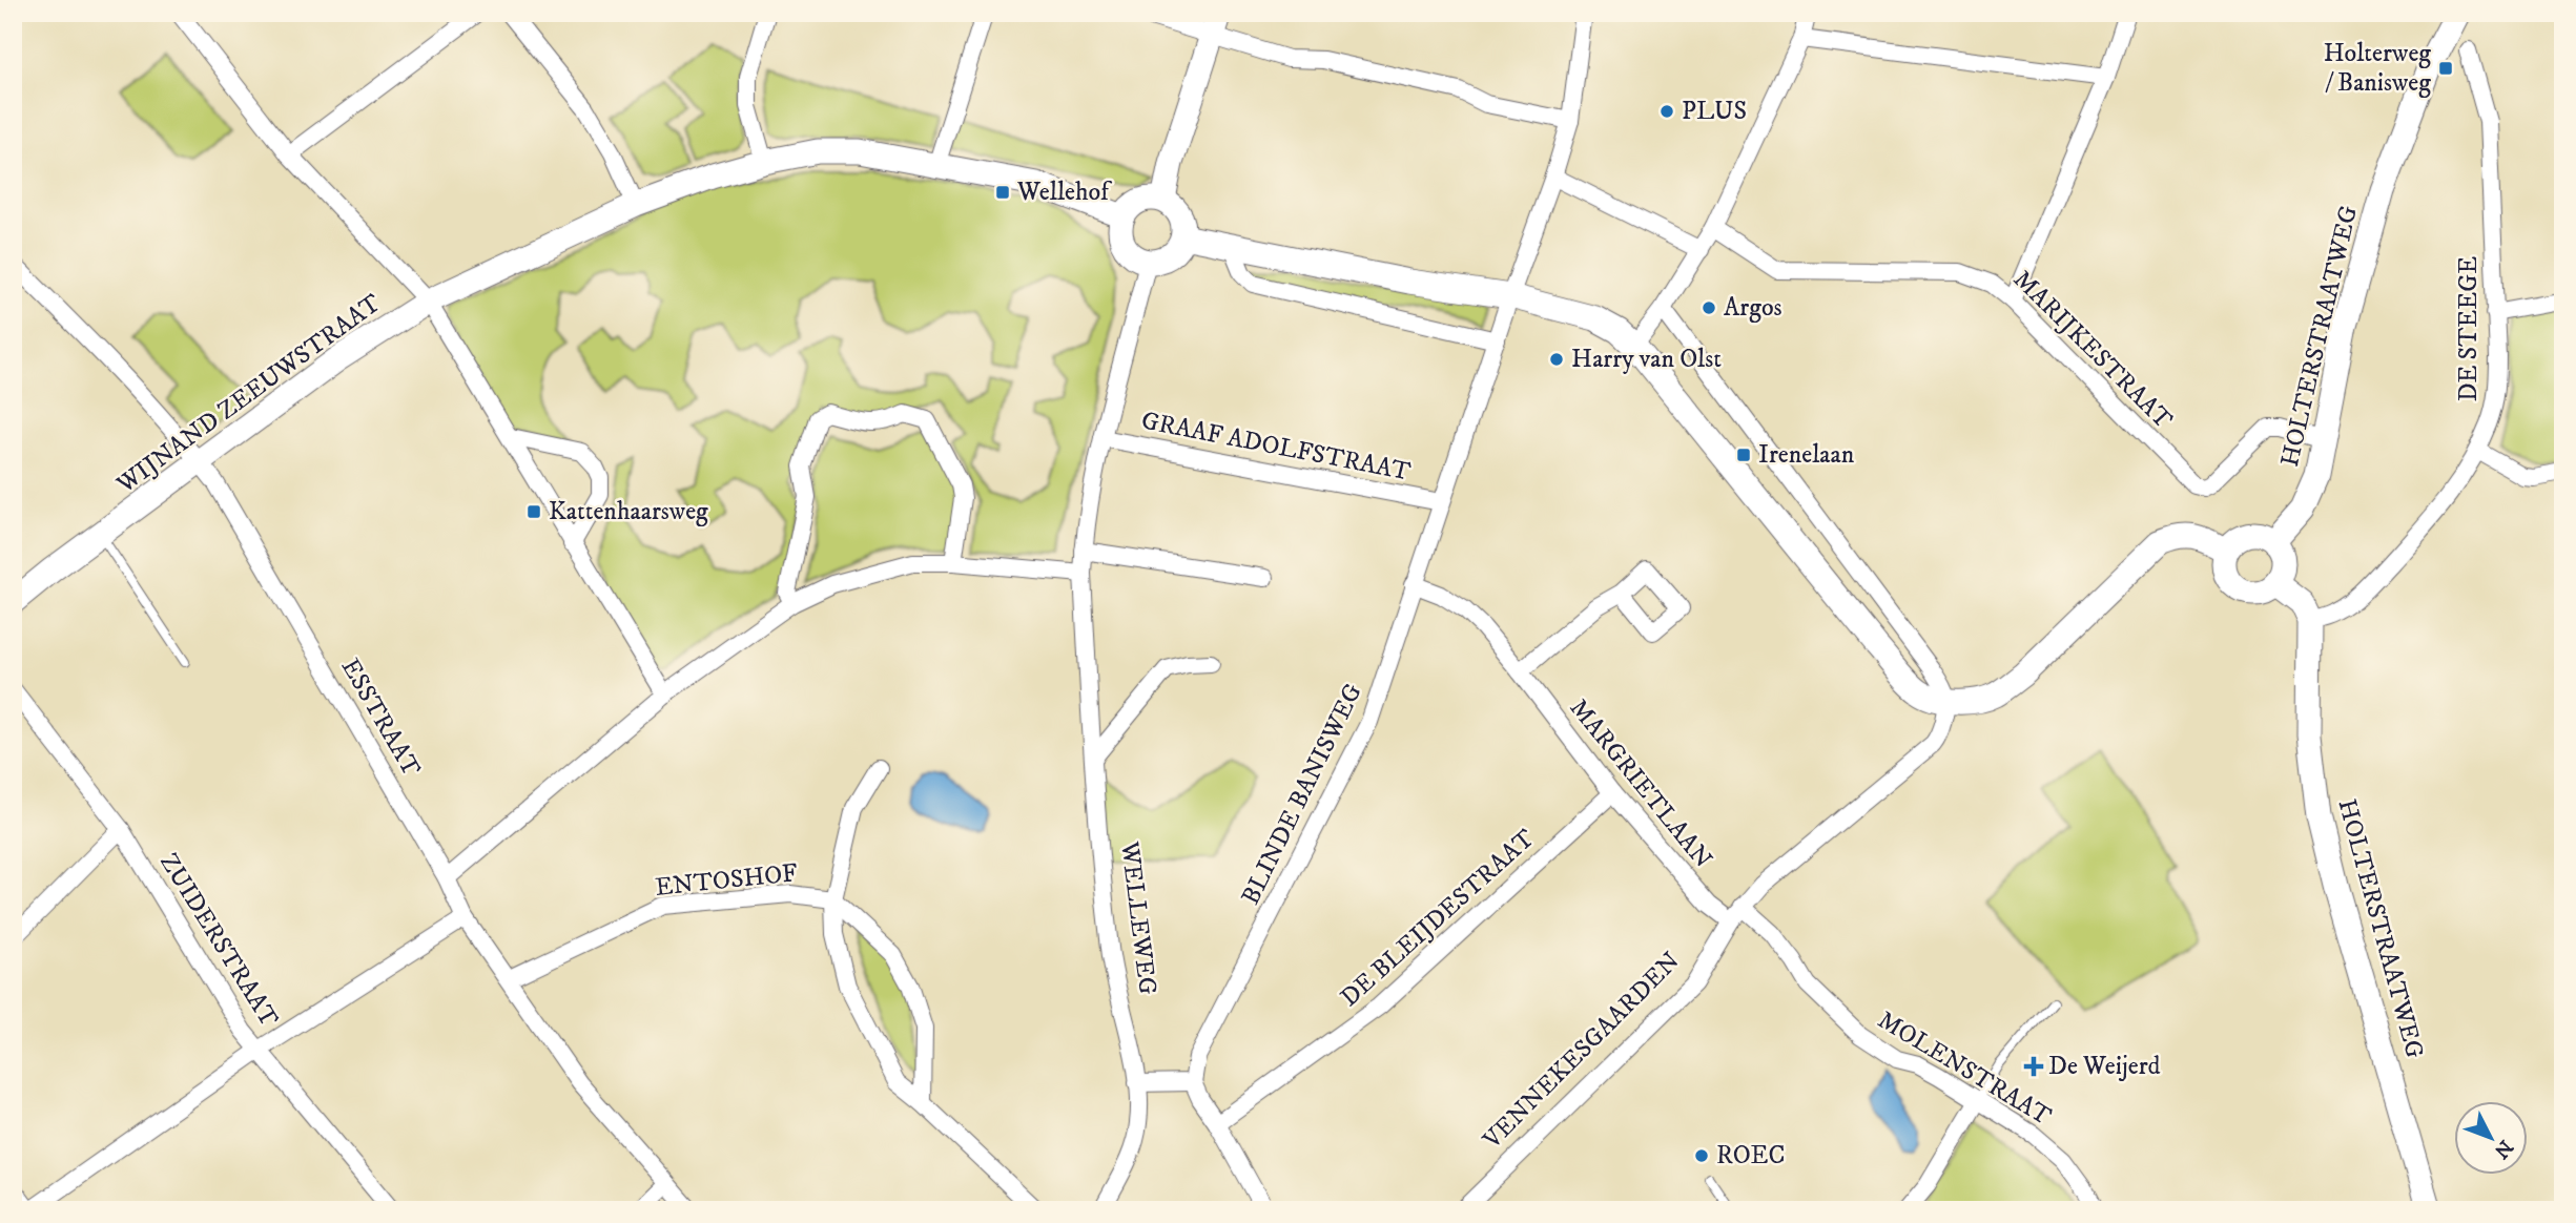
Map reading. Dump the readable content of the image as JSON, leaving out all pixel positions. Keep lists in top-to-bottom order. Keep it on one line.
{"streets":{"main road":["HOLTERSTRAATWEG","WIJNAND ZEEUWSTRAAT"],"street":["DE STEEGE","MARIJKESTRAAT","GRAAF ADOLFSTRAAT","ESSTRAAT","MARGRIETLAAN","BLINDE BANISWEG","ENTOSHOF","WELLEWEG","DE BLEIJDESTRAAT","ZUIDERSTRAAT","VENNEKESGAARDEN","MOLENSTRAAT"]},"crossings":[["DE STEEGE","HOLTERSTRAATWEG"],["HOLTERSTRAATWEG","MARIJKESTRAAT"],["WIJNAND ZEEUWSTRAAT","ESSTRAAT"],["WIJNAND ZEEUWSTRAAT","WELLEWEG"],["GRAAF ADOLFSTRAAT","BLINDE BANISWEG"],["GRAAF ADOLFSTRAAT","WELLEWEG"],["ESSTRAAT","ENTOSHOF"],["MARGRIETLAAN","BLINDE BANISWEG"],["MARGRIETLAAN","DE BLEIJDESTRAAT"],["MARGRIETLAAN","VENNEKESGAARDEN"],["VENNEKESGAARDEN","MOLENSTRAAT"]],"places":{"transit":["Holterweg / Banisweg","Wellehof","Irenelaan","Kattenhaarsweg"],"other":["PLUS","Argos","Harry van Olst","ROEC"],"health":["De Weijerd"]},"north":"bottom right"}
